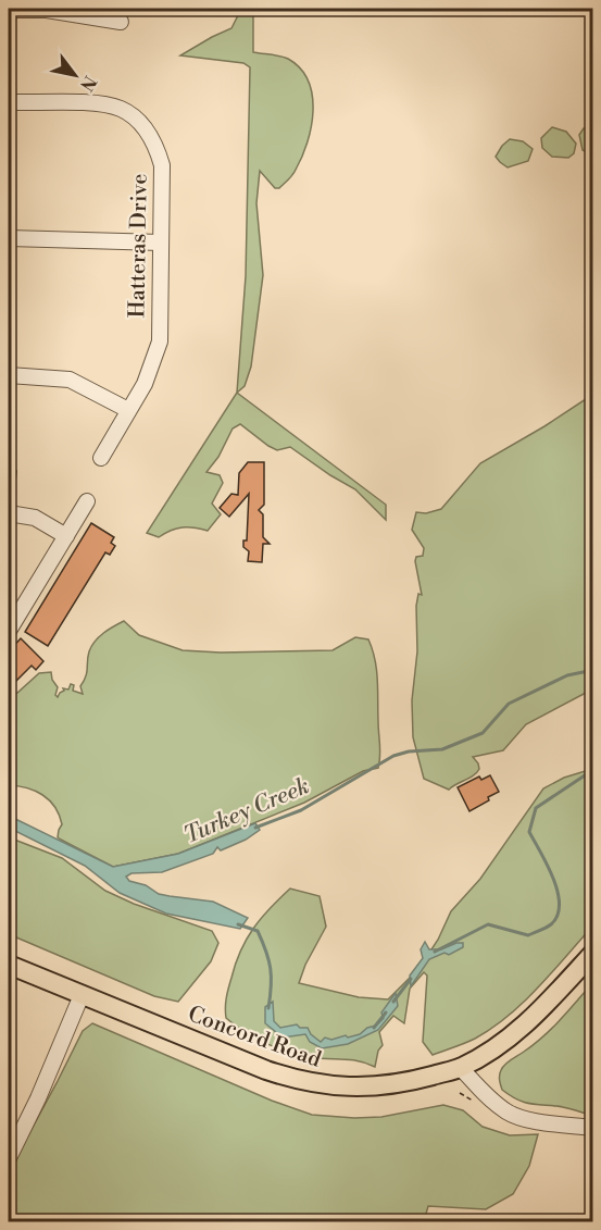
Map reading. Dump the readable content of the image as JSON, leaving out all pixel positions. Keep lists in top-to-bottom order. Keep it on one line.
{"streets":{"main road":["Concord Road"],"street":["Hatteras Drive"]},"water":["Turkey Creek"],"north":"bottom right"}
